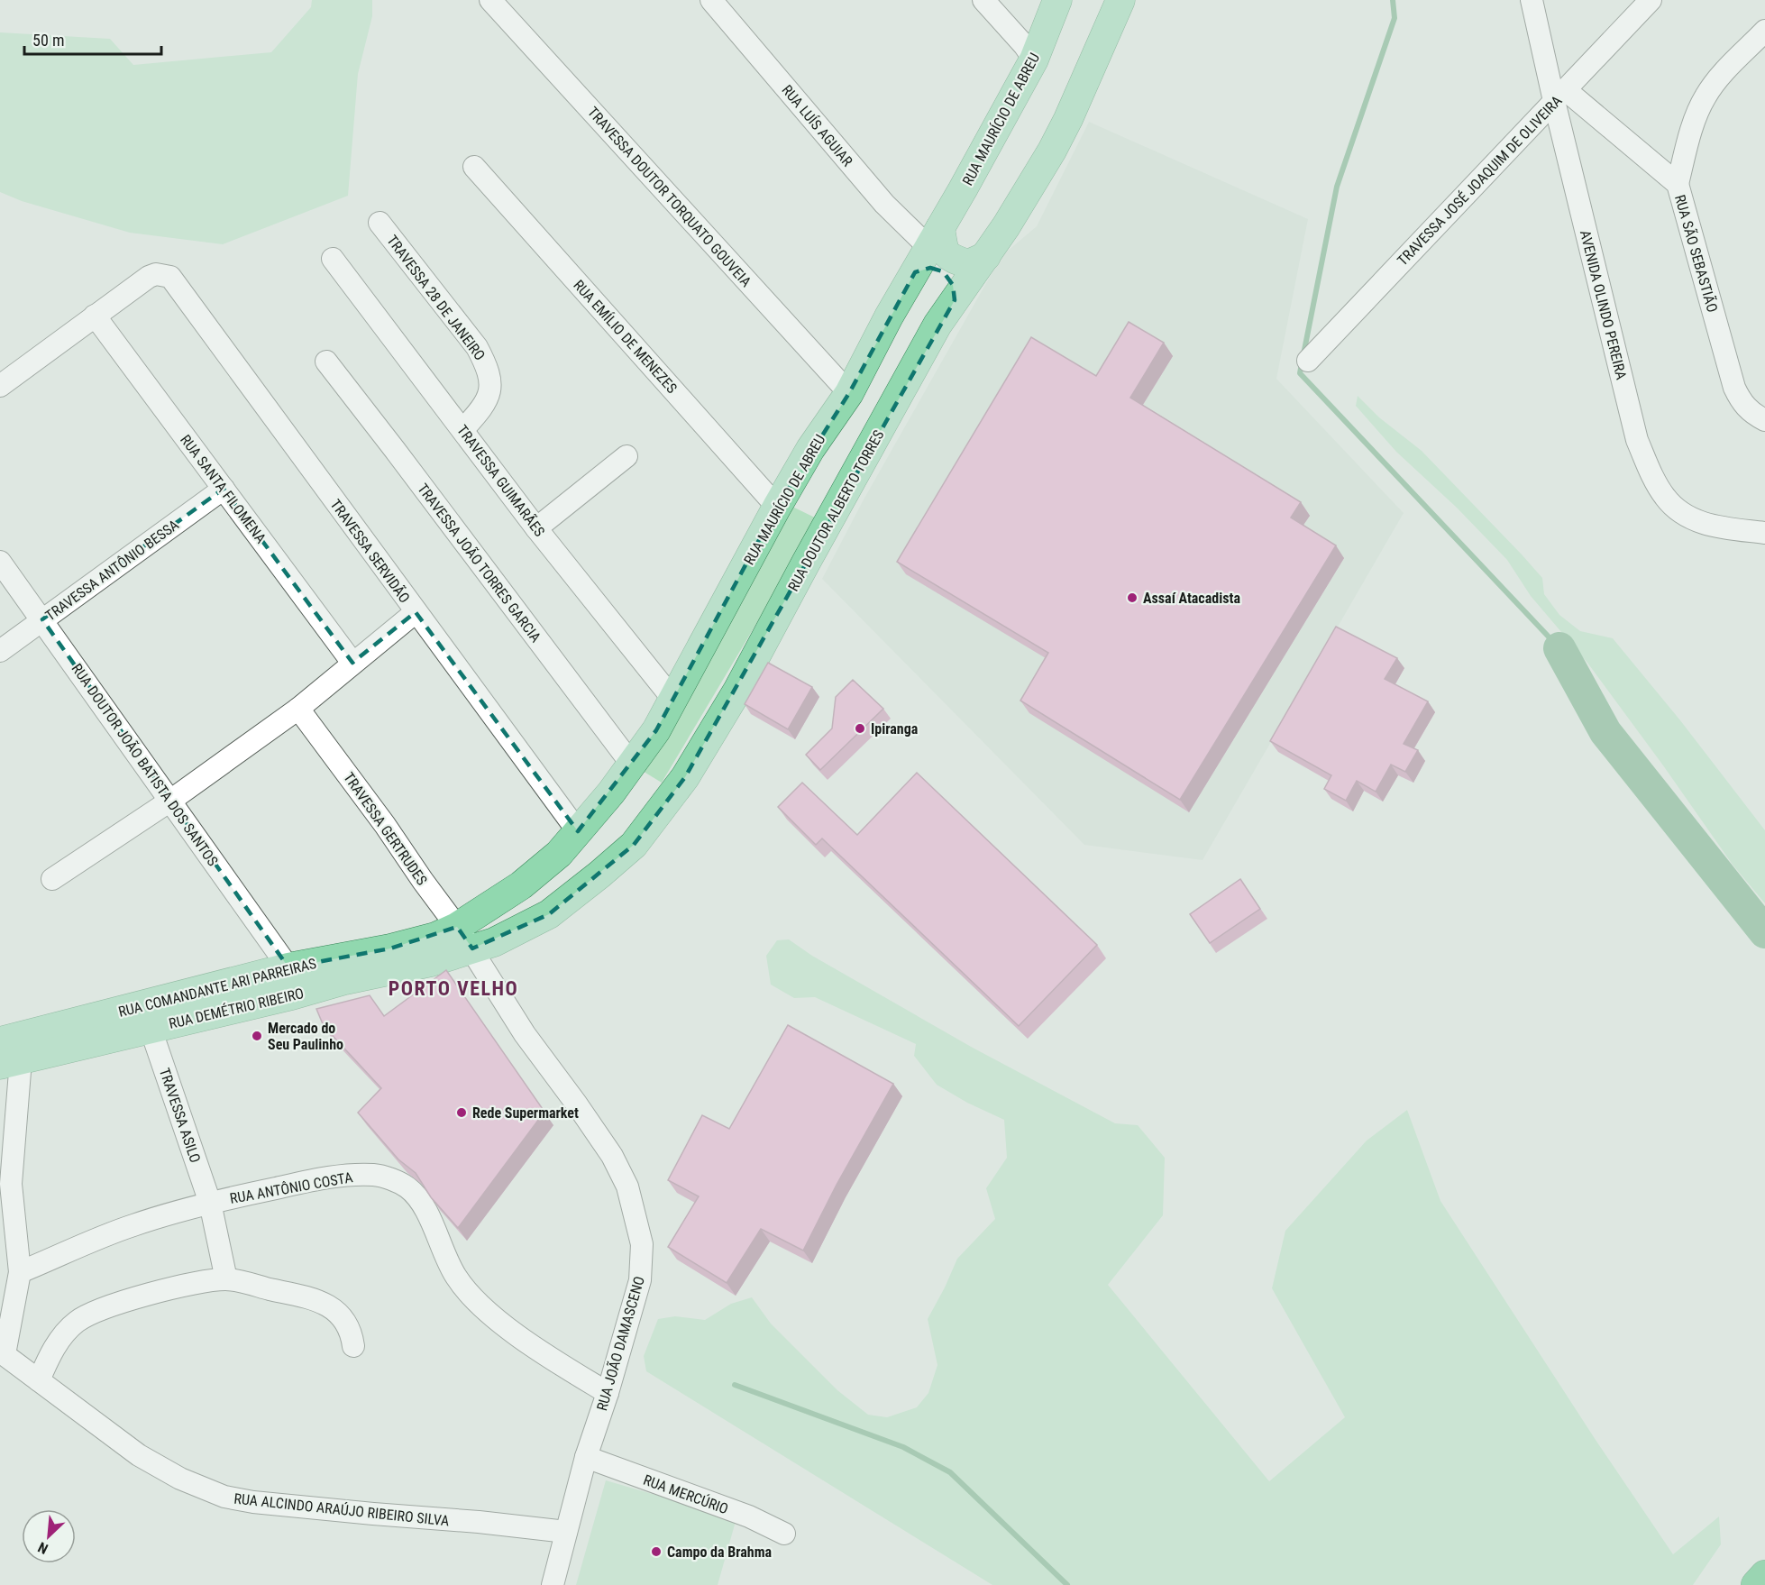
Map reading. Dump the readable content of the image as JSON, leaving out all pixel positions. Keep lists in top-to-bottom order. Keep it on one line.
{"streets":{"main road":["RUA MAURÍCIO DE ABREU","RUA DOUTOR ALBERTO TORRES","RUA COMANDANTE ARI PARREIRAS","RUA DEMÉTRIO RIBEIRO"],"street":["RUA LUÍS AGUIAR","TRAVESSA JOSÉ JOAQUIM DE OLIVEIRA","TRAVESSA DOUTOR TORQUATO GOUVEIA","RUA SÃO SEBASTIÃO","TRAVESSA 28 DE JANEIRO","AVENIDA OLINDO PEREIRA","RUA EMÍLIO DE MENEZES","TRAVESSA GUIMARÃES","RUA SANTA FILOMENA","TRAVESSA SERVIDÃO","TRAVESSA JOÃO TORRES GARCIA","TRAVESSA ANTÔNIO BESSA","RUA DOUTOR JOÃO BATISTA DOS SANTOS","TRAVESSA GERTRUDES","TRAVESSA ASILO","RUA ANTÔNIO COSTA","RUA JOÃO DAMASCENO","RUA MERCÚRIO","RUA ALCINDO ARAÚJO RIBEIRO SILVA"]},"crossings":[["RUA MAURÍCIO DE ABREU","RUA LUÍS AGUIAR"],["RUA MAURÍCIO DE ABREU","TRAVESSA DOUTOR TORQUATO GOUVEIA"],["RUA MAURÍCIO DE ABREU","RUA EMÍLIO DE MENEZES"],["RUA MAURÍCIO DE ABREU","TRAVESSA GUIMARÃES"],["RUA MAURÍCIO DE ABREU","RUA DOUTOR ALBERTO TORRES"],["RUA MAURÍCIO DE ABREU","TRAVESSA SERVIDÃO"],["RUA MAURÍCIO DE ABREU","TRAVESSA JOÃO TORRES GARCIA"],["RUA MAURÍCIO DE ABREU","TRAVESSA GERTRUDES"],["RUA MAURÍCIO DE ABREU","RUA COMANDANTE ARI PARREIRAS"],["RUA MAURÍCIO DE ABREU","RUA DEMÉTRIO RIBEIRO"],["RUA MAURÍCIO DE ABREU","RUA JOÃO DAMASCENO"],["TRAVESSA JOSÉ JOAQUIM DE OLIVEIRA","RUA SÃO SEBASTIÃO"],["TRAVESSA JOSÉ JOAQUIM DE OLIVEIRA","AVENIDA OLINDO PEREIRA"],["RUA SÃO SEBASTIÃO","AVENIDA OLINDO PEREIRA"],["TRAVESSA 28 DE JANEIRO","TRAVESSA GUIMARÃES"],["RUA SANTA FILOMENA","TRAVESSA SERVIDÃO"],["RUA SANTA FILOMENA","TRAVESSA ANTÔNIO BESSA"],["RUA DOUTOR ALBERTO TORRES","TRAVESSA GERTRUDES"],["RUA DOUTOR ALBERTO TORRES","RUA COMANDANTE ARI PARREIRAS"],["RUA DOUTOR ALBERTO TORRES","RUA DEMÉTRIO RIBEIRO"],["RUA DOUTOR ALBERTO TORRES","RUA JOÃO DAMASCENO"],["TRAVESSA ANTÔNIO BESSA","RUA DOUTOR JOÃO BATISTA DOS SANTOS"],["RUA DOUTOR JOÃO BATISTA DOS SANTOS","RUA COMANDANTE ARI PARREIRAS"],["TRAVESSA GERTRUDES","RUA COMANDANTE ARI PARREIRAS"],["TRAVESSA GERTRUDES","RUA DEMÉTRIO RIBEIRO"],["TRAVESSA GERTRUDES","RUA JOÃO DAMASCENO"],["RUA COMANDANTE ARI PARREIRAS","RUA DEMÉTRIO RIBEIRO"],["RUA COMANDANTE ARI PARREIRAS","RUA JOÃO DAMASCENO"],["RUA DEMÉTRIO RIBEIRO","TRAVESSA ASILO"],["RUA DEMÉTRIO RIBEIRO","RUA JOÃO DAMASCENO"],["TRAVESSA ASILO","RUA ANTÔNIO COSTA"],["RUA ANTÔNIO COSTA","RUA JOÃO DAMASCENO"],["RUA JOÃO DAMASCENO","RUA MERCÚRIO"],["RUA JOÃO DAMASCENO","RUA ALCINDO ARAÚJO RIBEIRO SILVA"]],"districts":["PORTO VELHO"],"places":["Assaí Atacadista","Ipiranga","Mercado do Seu Paulinho","Rede Supermarket","Campo da Brahma"],"scale_bar":"50 m","north":"bottom left"}
